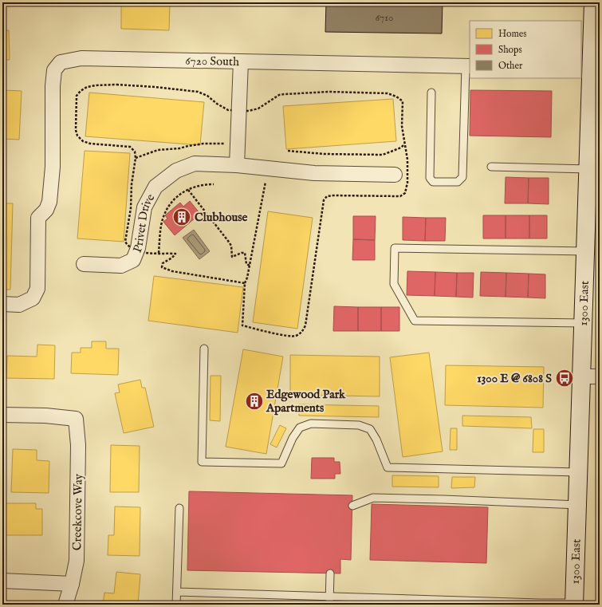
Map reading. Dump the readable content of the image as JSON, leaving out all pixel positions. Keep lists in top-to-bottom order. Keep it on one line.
{"streets":{"main road":["1300 East"],"street":["6720 South","Privet Drive","Creekcove Way"]},"places":{"building":["Clubhouse","Edgewood Park Apartments"],"bus stop":["1300 E @ 6808 S"]},"house_numbers":["6710"],"legend":["Homes","Shops","Other"]}
